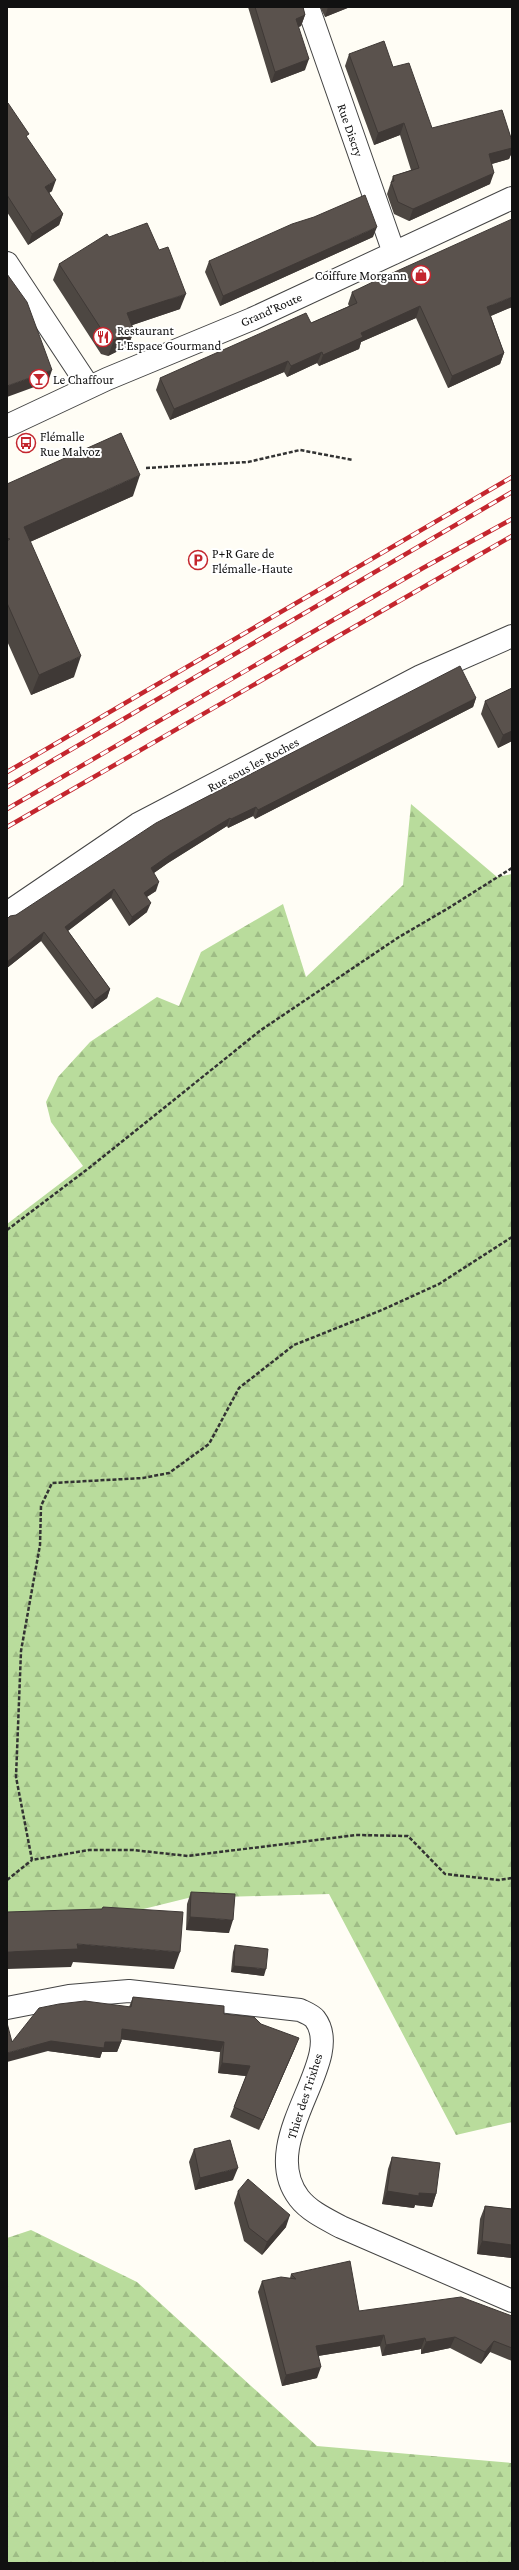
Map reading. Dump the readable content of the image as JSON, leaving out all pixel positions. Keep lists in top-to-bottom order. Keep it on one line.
{"streets":{"street":["Rue Discry","Grand'Route","Rue sous les Roches","Thier des Trixhes"]},"crossings":[["Rue Discry","Grand'Route"]],"places":{"shop":["Coiffure Morgann"],"restaurant":["Restaurant L'Espace Gourmand"],"bar":["Le Chaffour"],"bus stop":["Flémalle Rue Malvoz"],"parking":["P+R Gare de Flémalle-Haute"]}}
